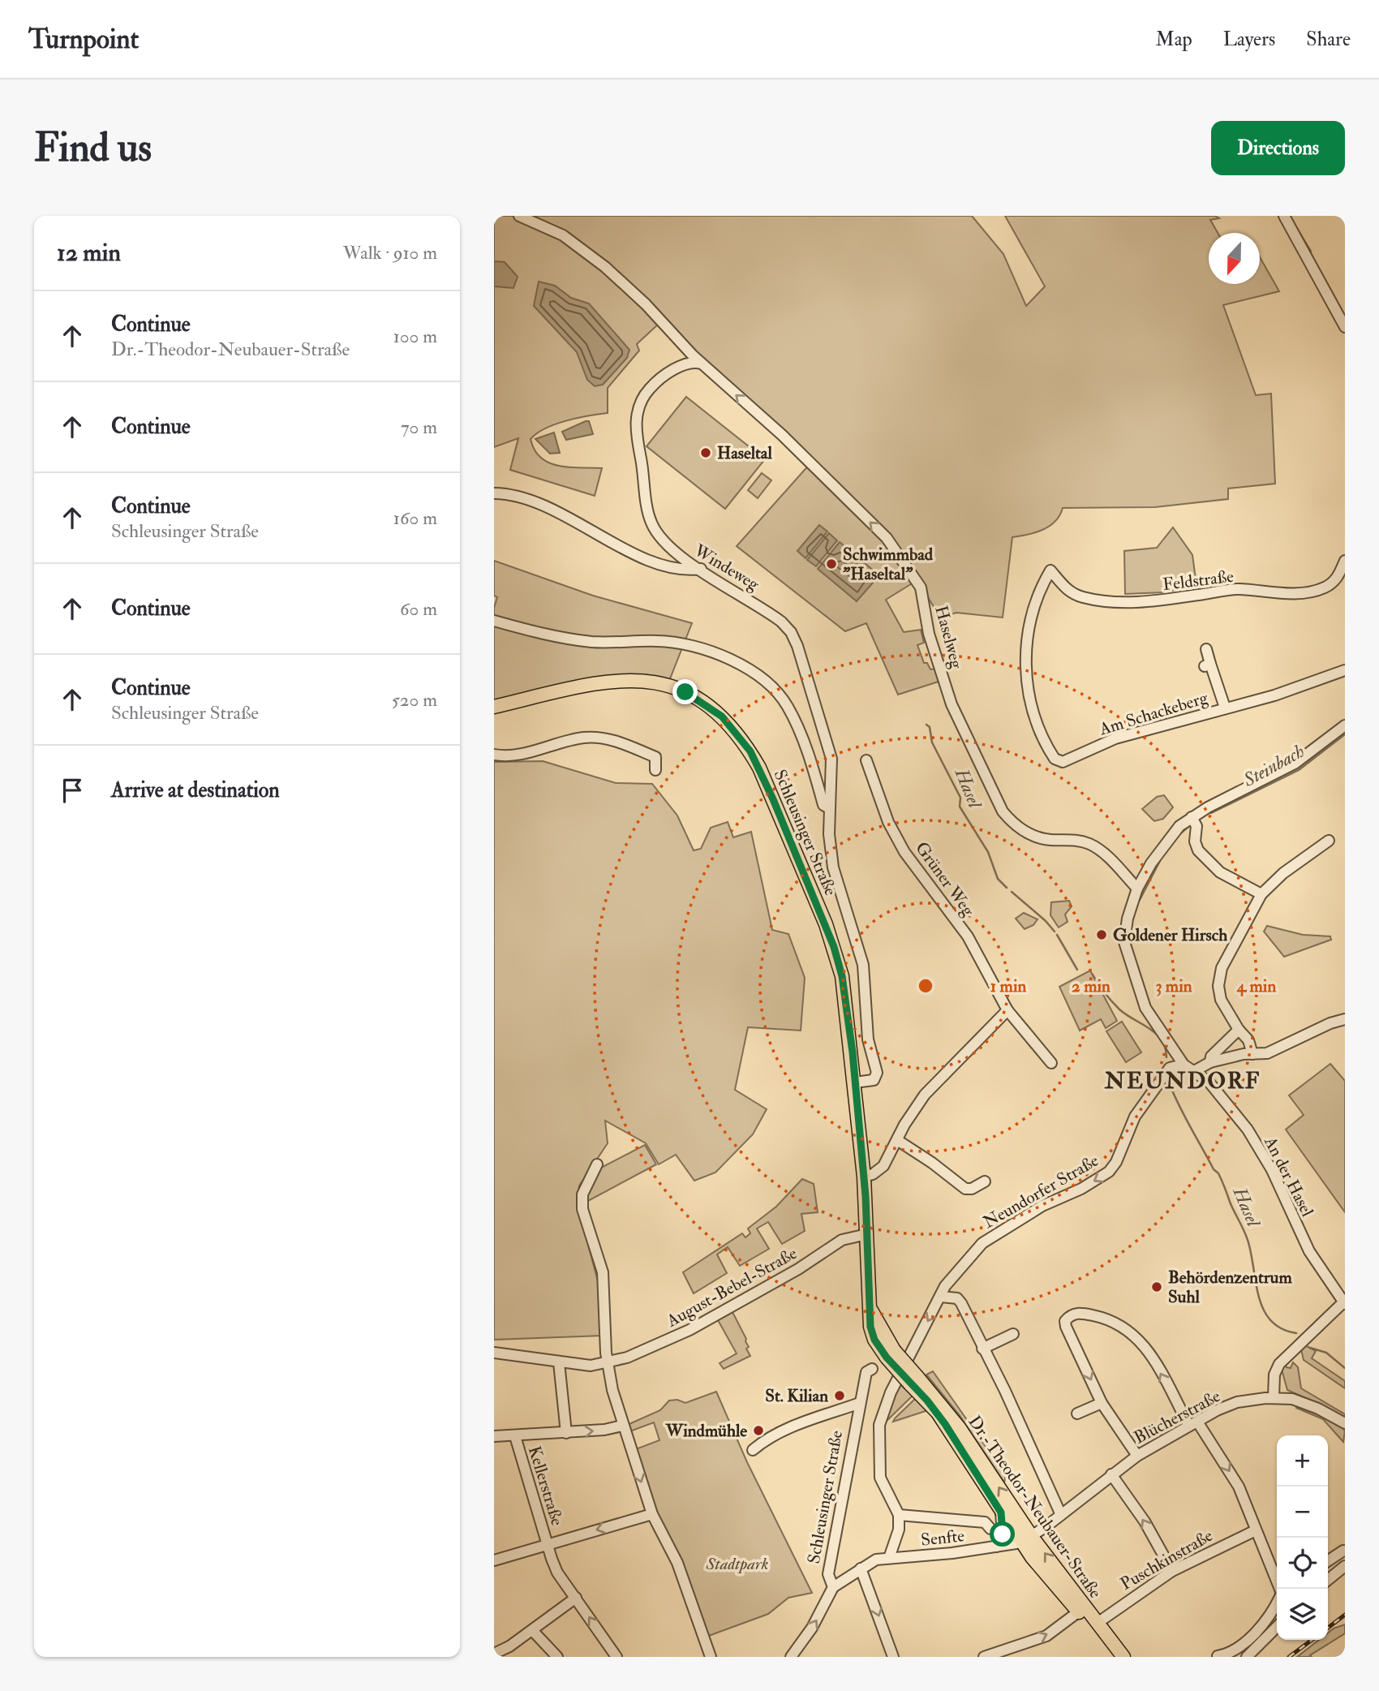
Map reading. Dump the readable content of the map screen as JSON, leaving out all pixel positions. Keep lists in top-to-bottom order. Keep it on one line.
{"streets":{"main road":["Schleusinger Straße","Dr.-Theodor-Neubauer-Straße"],"street":["Windeweg","Feldstraße","Haselweg","Am Schackeberg","Grüner Weg","An der Hasel","Neundorfer Straße","August-Bebel-Straße","Blücherstraße","Kellerstraße","Senfte","Puschkinstraße"]},"crossings":[["Windeweg","Schleusinger Straße"],["Feldstraße","Am Schackeberg"],["Schleusinger Straße","August-Bebel-Straße"],["Schleusinger Straße","Senfte"],["An der Hasel","Neundorfer Straße"],["Neundorfer Straße","Senfte"],["Blücherstraße","Dr.-Theodor-Neubauer-Straße"],["Blücherstraße","Senfte"],["Dr.-Theodor-Neubauer-Straße","Senfte"],["Dr.-Theodor-Neubauer-Straße","Puschkinstraße"]],"one_way":["Haselweg","Neundorfer Straße"],"districts":["NEUNDORF"],"water":["Steinbach","Hasel"],"parks":["Stadtpark"],"places":["Haseltal","Schwimmbad \"Haseltal\"","Goldener Hirsch","Behördenzentrum Suhl","St. Kilian","Windmühle"],"north":"bottom","page":{"header":"Turnpoint","nav":["Map","Layers","Share"],"buttons":"Directions","title":"Find us","heading":["12 min","Walk · 910 m"],"list":[["Continue","Dr.-Theodor-Neubauer-Straße","100 m"],["Continue","70 m"],["Continue","Schleusinger Straße","160 m"],["Continue","60 m"],["Continue","Schleusinger Straße","520 m"],"Arrive at destination"],"map_buttons":["+","−"]},"rings":["1 min","2 min","3 min","4 min"]}
